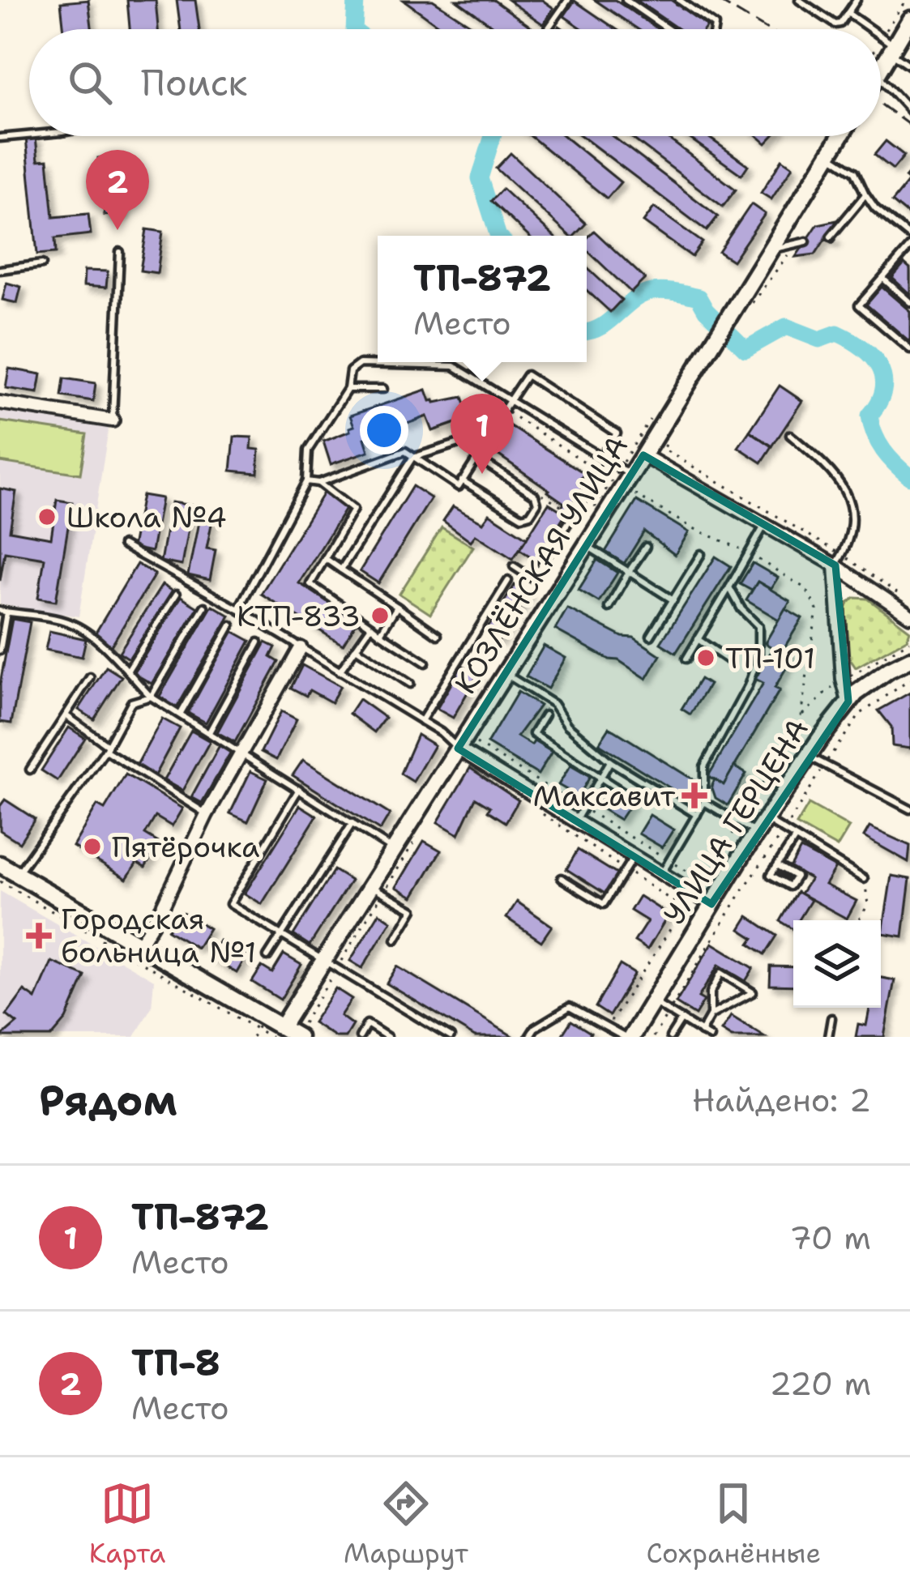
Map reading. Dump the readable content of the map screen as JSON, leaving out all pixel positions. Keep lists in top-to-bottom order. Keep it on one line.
{"streets":{"street":["КОЗЛЁНСКАЯ УЛИЦА","УЛИЦА ГЕРЦЕНА"]},"places":{"other":["Школа №4","КТП-833","ТП-101","Пятёрочка"],"health":["Максавит","Городская больница №1"]},"page":{"search":"Поиск","pins":["2","1"],"popup":["ТП-872","Место"],"heading":["Рядом","Найдено: 2"],"list":[{"mark":"1","name":"ТП-872","note":"Место","value":"70 m"},{"mark":"2","name":"ТП-8","note":"Место","value":"220 m"}],"nav":["Карта","Маршрут","Сохранённые"]}}
